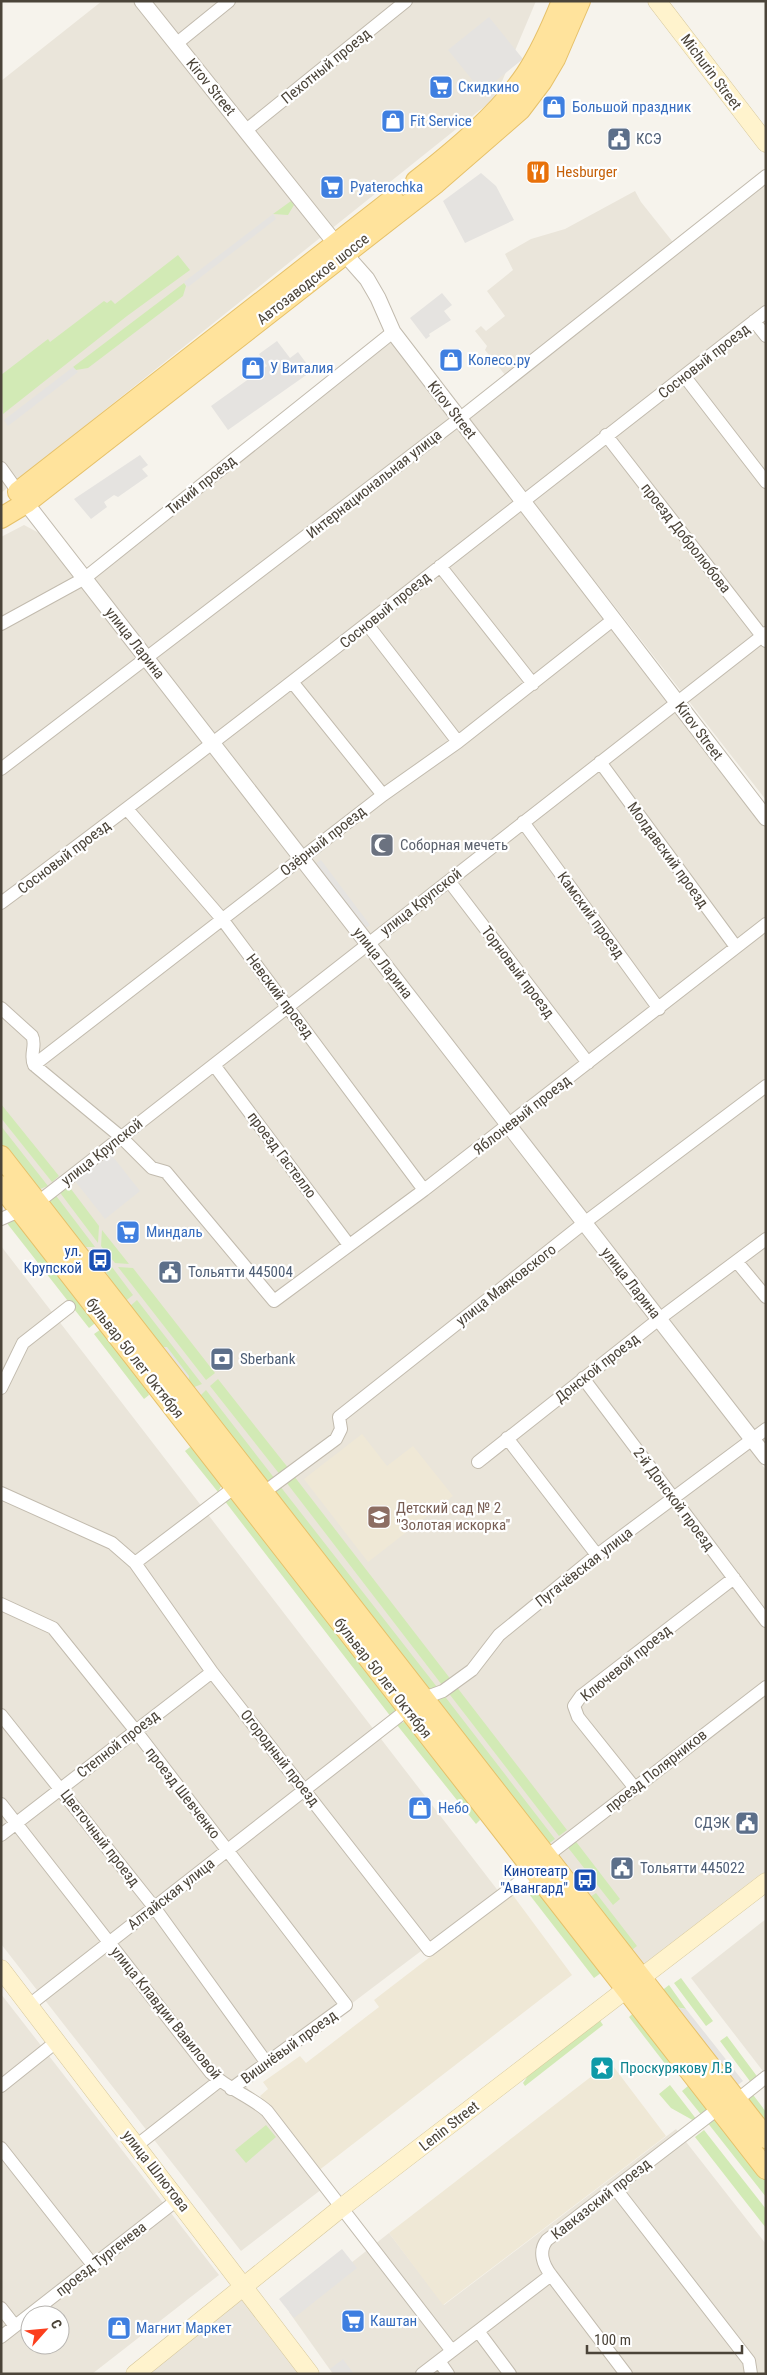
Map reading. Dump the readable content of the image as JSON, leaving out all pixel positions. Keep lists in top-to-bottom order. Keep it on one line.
{"streets":{"main road":["Michurin Street","Автозаводское шоссе","бульвар 50 лет Октября","Lenin Street","улица Шлютова"],"street":["Пехотный проезд","Kirov Street","Сосновый проезд","Интернациональная улица","Тихий проезд","проезд Добролюбова","улица Ларина","Озёрный проезд","Молдавский проезд","улица Крупской","Камский проезд","Торновый проезд","Невский проезд","Яблоневый проезд","проезд Гастелло","улица Маяковского","Донской проезд","2-й Донской проезд","Пугачёвская улица","Ключевой проезд","Степной проезд","Огородный проезд","проезд Полярников","проезд Шевченко","Цветочный проезд","Алтайская улица","улица Клавдии Вавиловой","Вишнёвый проезд","Кавказский проезд","проезд Тургенева"]},"crossings":[["Пехотный проезд","Kirov Street"],["Kirov Street","Автозаводское шоссе"],["Kirov Street","Сосновый проезд"],["Kirov Street","Интернациональная улица"],["Kirov Street","Тихий проезд"],["Kirov Street","Озёрный проезд"],["Kirov Street","улица Крупской"],["Автозаводское шоссе","улица Ларина"],["Сосновый проезд","проезд Добролюбова"],["Сосновый проезд","улица Ларина"],["Сосновый проезд","Невский проезд"],["Интернациональная улица","улица Ларина"],["Тихий проезд","улица Ларина"],["проезд Добролюбова","улица Крупской"],["улица Ларина","Озёрный проезд"],["улица Ларина","улица Крупской"],["улица Ларина","Яблоневый проезд"],["улица Ларина","улица Маяковского"],["улица Ларина","Донской проезд"],["улица Ларина","Пугачёвская улица"],["Озёрный проезд","Невский проезд"],["Молдавский проезд","улица Крупской"],["Молдавский проезд","Яблоневый проезд"],["улица Крупской","Камский проезд"],["улица Крупской","Торновый проезд"],["улица Крупской","Невский проезд"],["улица Крупской","Яблоневый проезд"],["улица Крупской","проезд Гастелло"],["улица Крупской","бульвар 50 лет Октября"],["Камский проезд","Яблоневый проезд"],["Торновый проезд","Яблоневый проезд"],["Невский проезд","Яблоневый проезд"],["Яблоневый проезд","проезд Гастелло"],["улица Маяковского","бульвар 50 лет Октября"],["бульвар 50 лет Октября","Пугачёвская улица"],["бульвар 50 лет Октября","Огородный проезд"],["бульвар 50 лет Октября","проезд Полярников"],["бульвар 50 лет Октября","Алтайская улица"],["бульвар 50 лет Октября","Lenin Street"],["бульвар 50 лет Октября","Кавказский проезд"],["Донской проезд","2-й Донской проезд"],["2-й Донской проезд","Пугачёвская улица"],["2-й Донской проезд","Ключевой проезд"],["Пугачёвская улица","Алтайская улица"],["Ключевой проезд","проезд Полярников"],["Степной проезд","Огородный проезд"],["Степной проезд","проезд Шевченко"],["Степной проезд","Цветочный проезд"],["Степной проезд","улица Клавдии Вавиловой"],["Огородный проезд","проезд Полярников"],["Огородный проезд","Алтайская улица"],["проезд Шевченко","Алтайская улица"],["проезд Шевченко","Вишнёвый проезд"],["Цветочный проезд","Алтайская улица"],["Цветочный проезд","Вишнёвый проезд"],["Алтайская улица","улица Клавдии Вавиловой"],["Алтайская улица","улица Шлютова"],["улица Клавдии Вавиловой","Вишнёвый проезд"],["улица Клавдии Вавиловой","Lenin Street"],["Вишнёвый проезд","улица Шлютова"],["Lenin Street","улица Шлютова"],["улица Шлютова","проезд Тургенева"]],"places":{"supermarket":["Скидкино","Pyaterochka","Миндаль","Каштан"],"shop":["Большой праздник","Fit Service","Колесо.ру","У Виталия","Небо","Магнит Маркет"],"public building":["КСЭ","Тольятти 445004","СДЭК","Тольятти 445022"],"restaurant":["Hesburger"],"mosque":["Cоборная мечеть"],"bus stop":["ул. Крупской","Кинотеатр \"Авангард\""],"bank":["Sberbank"],"school or university":["Детский сад № 2 \"Золотая искорка\""],"place":["Проскурякову Л.В"]},"scale_bar":"100 m","north":"top right"}
